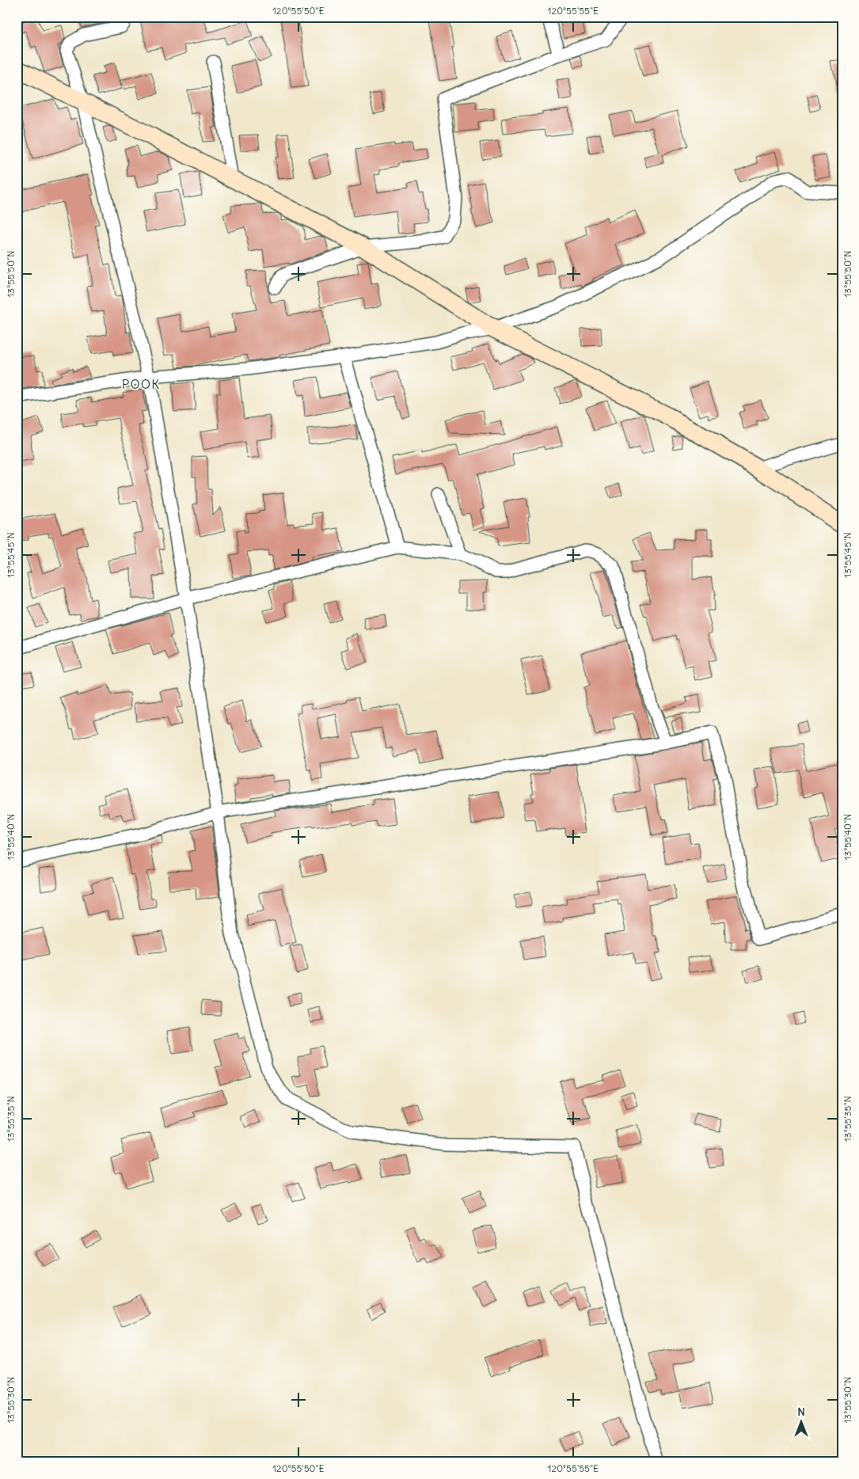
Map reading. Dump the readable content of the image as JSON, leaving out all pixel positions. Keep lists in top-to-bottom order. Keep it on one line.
{"districts":["POOK"],"north":"top","coordinates":["120°55'50\"E","120°55'55\"E","13°55'50\"N","13°55'45\"N","13°55'40\"N","13°55'35\"N","13°55'30\"N"]}
